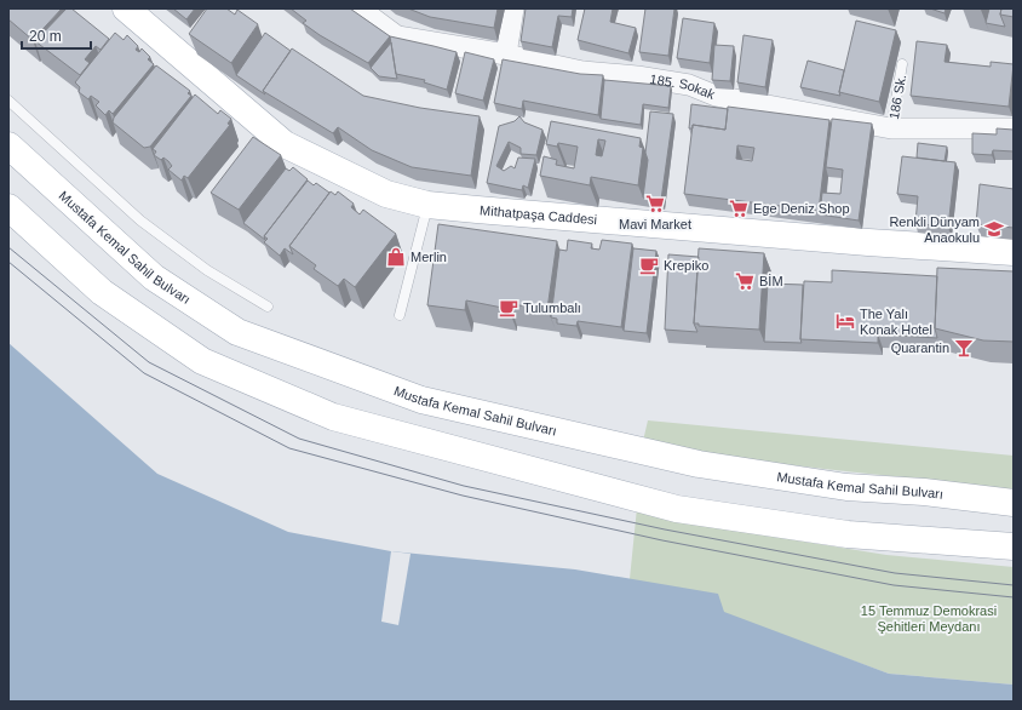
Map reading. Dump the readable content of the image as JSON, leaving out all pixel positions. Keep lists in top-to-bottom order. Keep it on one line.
{"streets":{"main road":["Mithatpaşa Caddesi","Mustafa Kemal Sahil Bulvarı"],"street":["185. Sokak"],"lane":["186 Sk."]},"crossings":[["185. Sokak","186 Sk."]],"parks":["15 Temmuz Demokrasi Şehitleri Meydanı"],"places":{"supermarket":["Mavi Market","Ege Deniz Shop","BİM"],"school or university":["Renkli Dünyam Anaokulu"],"shop":["Merlin"],"cafe":["Krepiko","Tulumbalı"],"hotel":["The Yalı Konak Hotel"],"bar":["Quarantin"]},"scale_bar":"20 m"}
